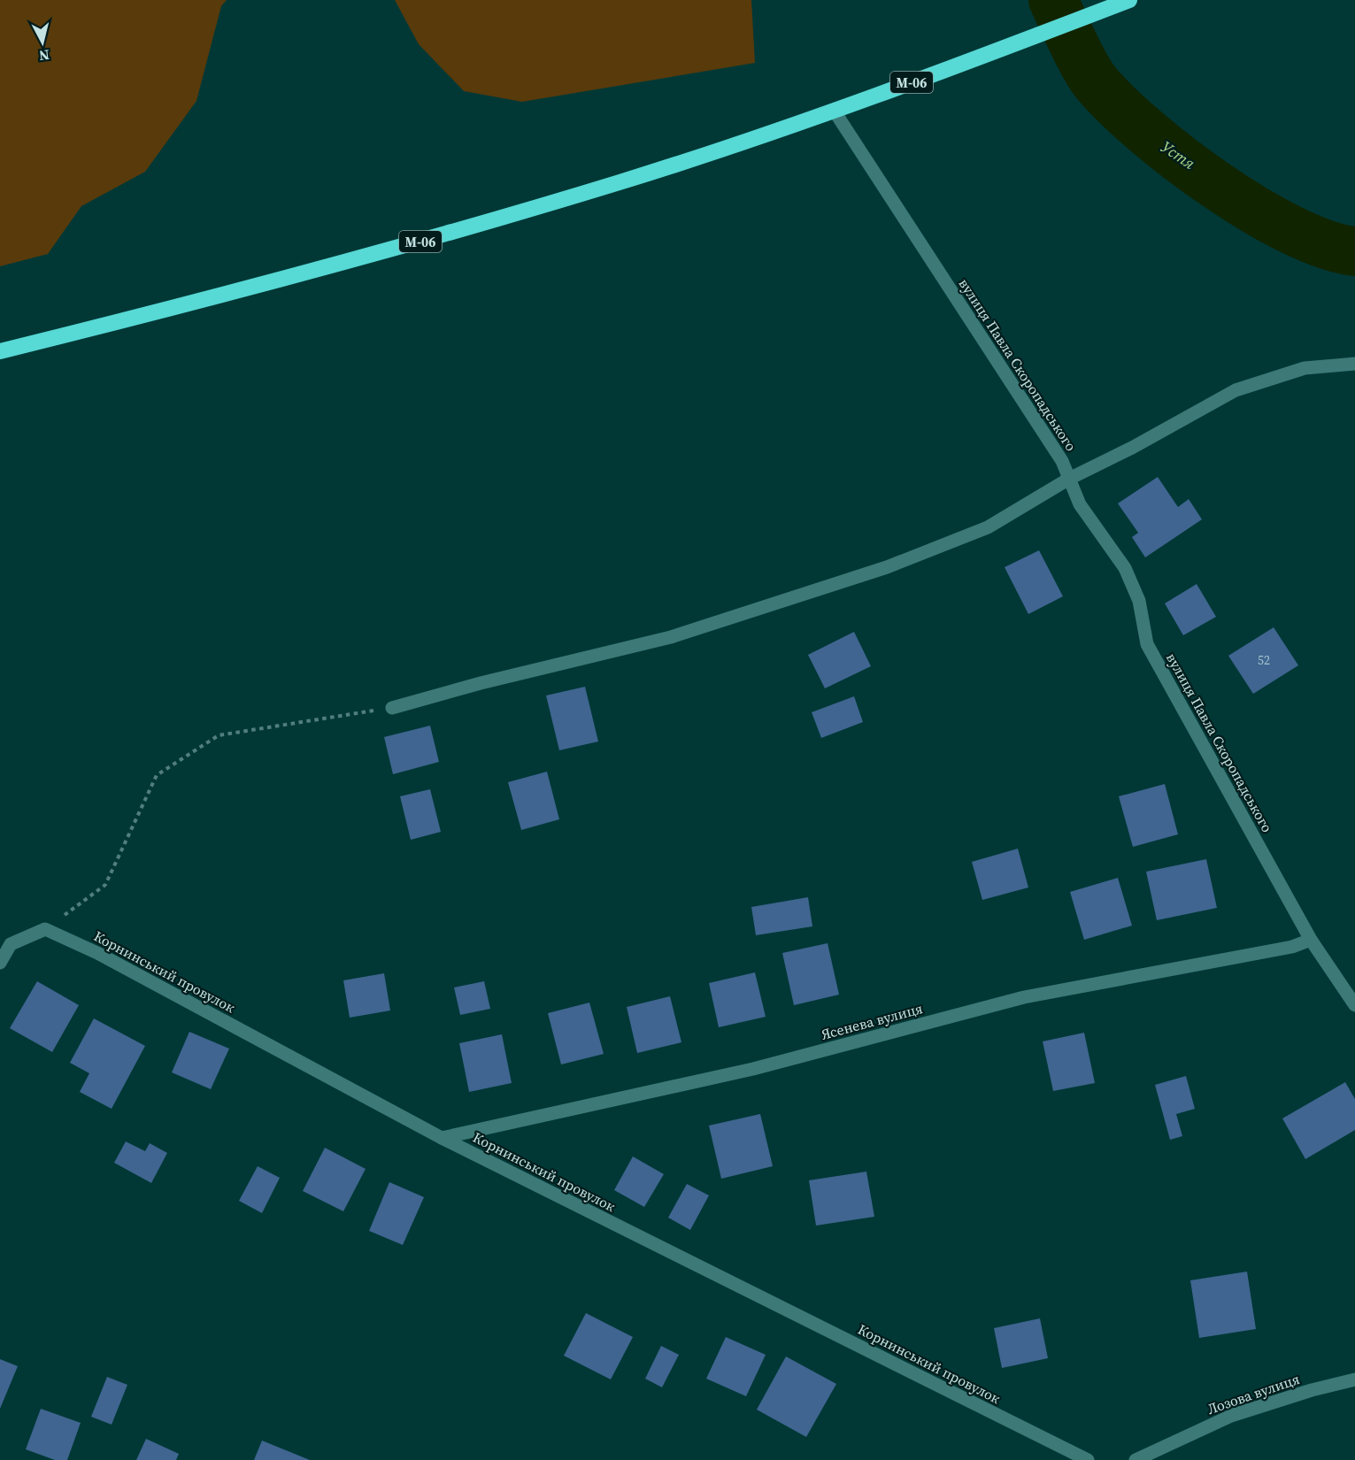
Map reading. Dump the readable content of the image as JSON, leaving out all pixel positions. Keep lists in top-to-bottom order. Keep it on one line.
{"streets":{"highway":["М-06"],"street":["вулиця Павла Скоропадського","Корнинський провулок","Ясенева вулиця","Лозова вулиця"]},"crossings":[["М-06","вулиця Павла Скоропадського"],["вулиця Павла Скоропадського","Ясенева вулиця"],["Корнинський провулок","Ясенева вулиця"]],"water":["Устя"],"house_numbers":["52"],"north":"bottom"}
